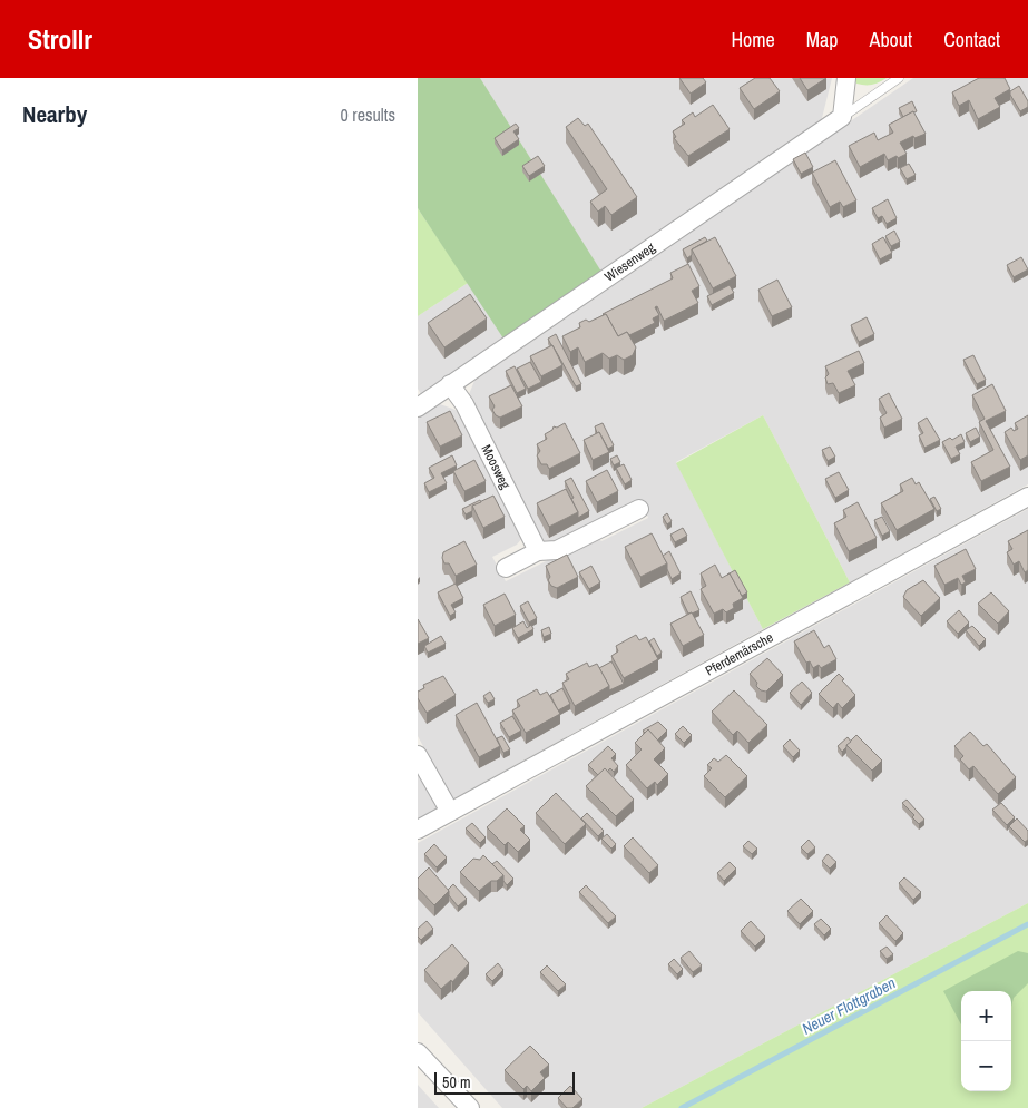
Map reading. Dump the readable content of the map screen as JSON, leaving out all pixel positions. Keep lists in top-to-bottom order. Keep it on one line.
{"streets":{"street":["Wiesenweg","Moosweg","Pferdemärsche"]},"crossings":[["Wiesenweg","Moosweg"]],"water":["Neuer Flottgraben"],"scale_bar":"50 m","page":{"header":"Strollr","nav":["Home","Map","About","Contact"],"heading":["Nearby","0 results"],"map_buttons":["+","−"],"scale":"50 m"}}
